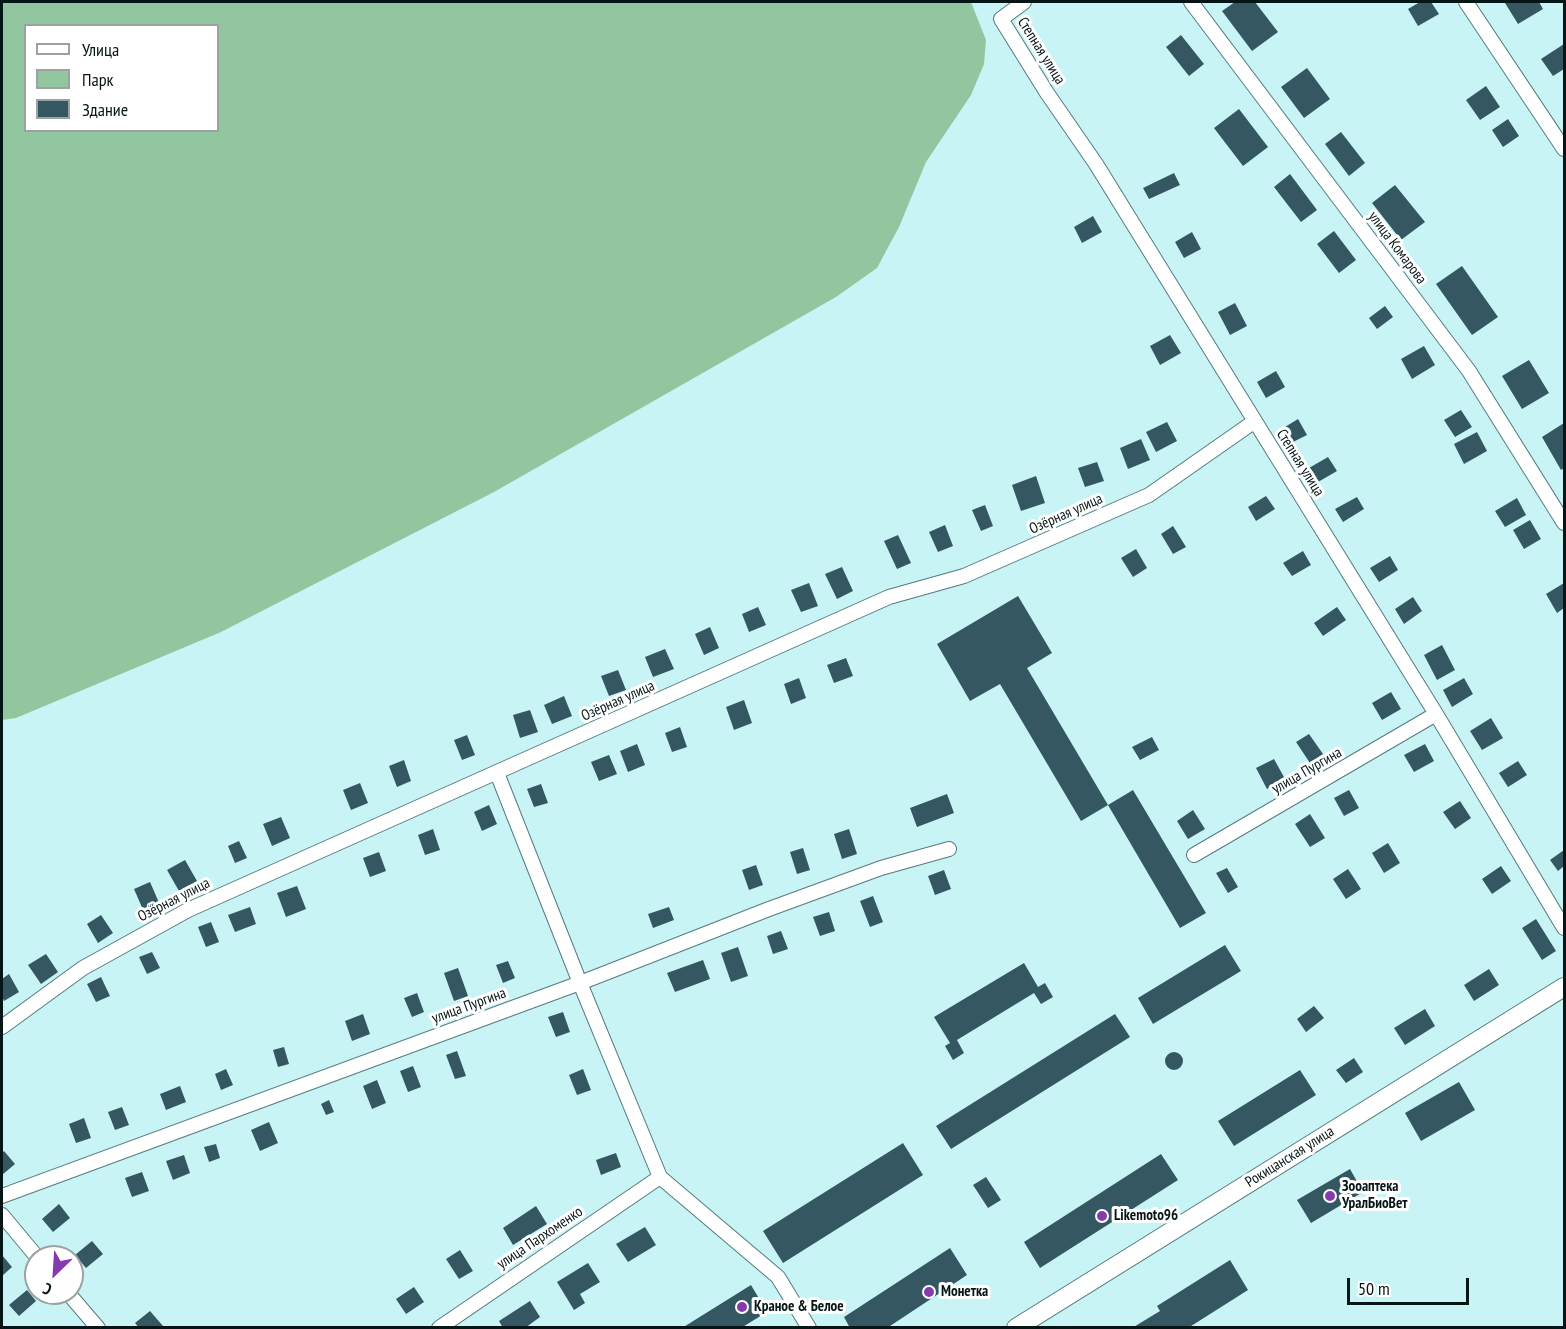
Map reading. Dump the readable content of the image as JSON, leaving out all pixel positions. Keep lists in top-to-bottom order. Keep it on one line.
{"streets":{"street":["Степная улица","улица Комарова","Озёрная улица","улица Пургина","Рокицанская улица","улица Пархоменко"]},"crossings":[["Степная улица","Озёрная улица"],["Степная улица","улица Пургина"]],"places":["Зооаптека УралБиоВет","Likemoto96","Монетка","Краное & Белое"],"legend":["Улица","Парк","Здание"],"scale_bar":"50 m","north":"bottom left"}
